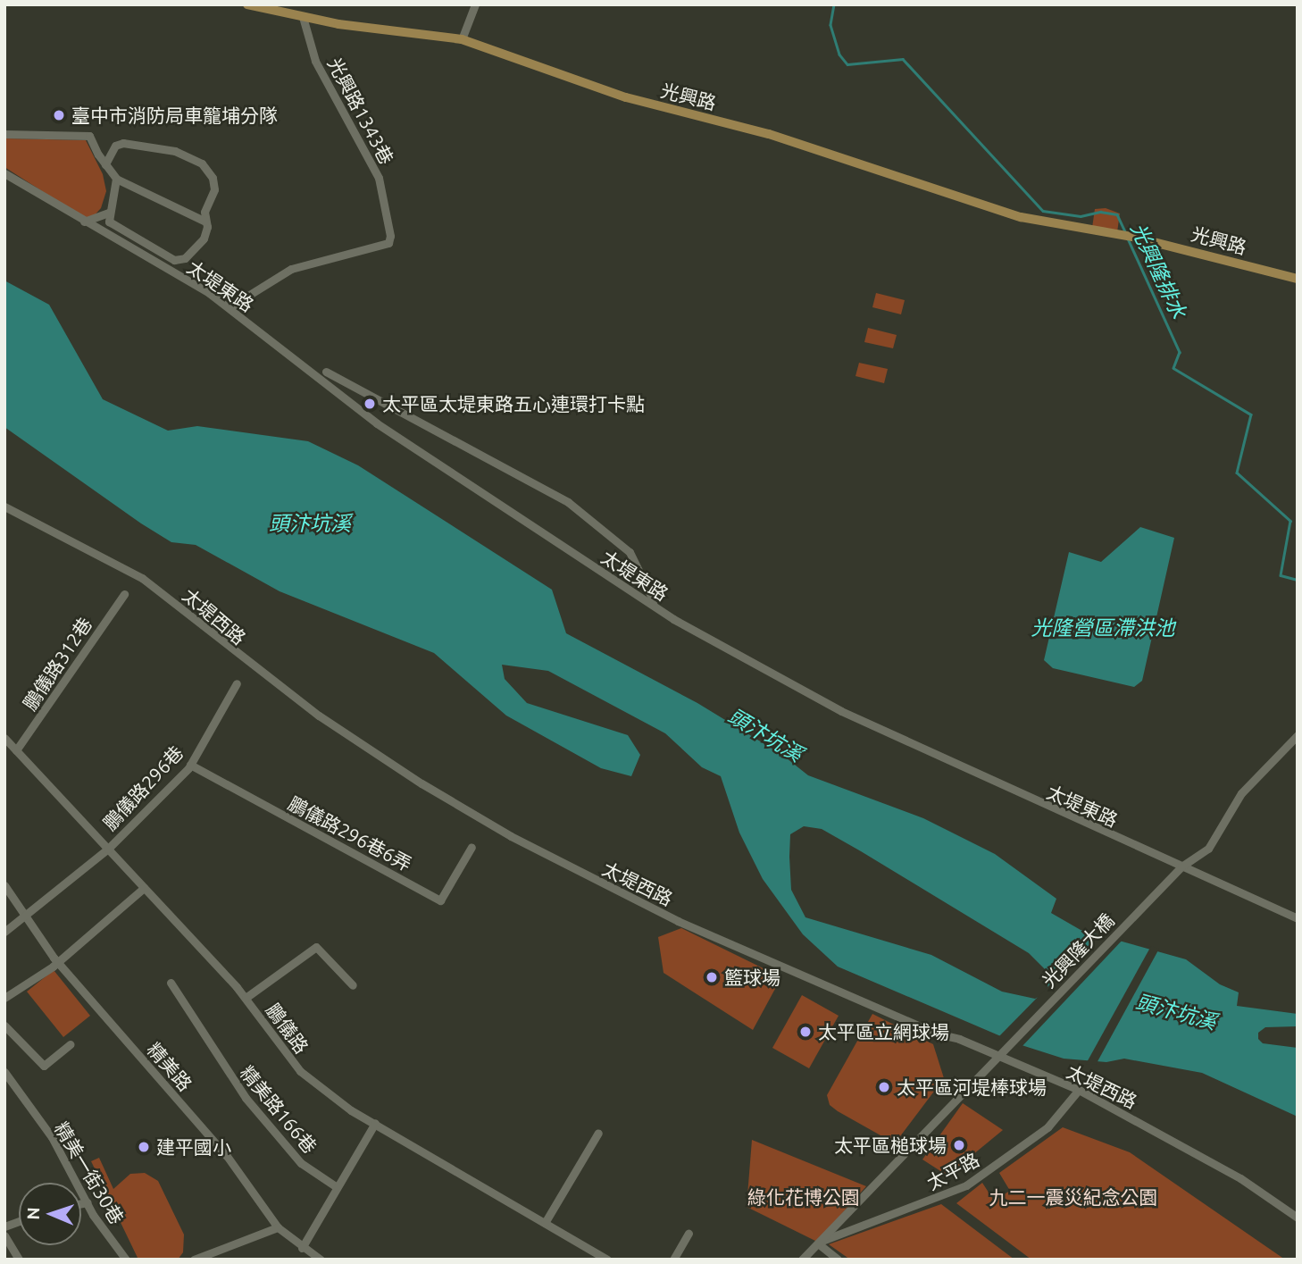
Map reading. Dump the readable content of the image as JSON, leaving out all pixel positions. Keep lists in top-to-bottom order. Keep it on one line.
{"streets":{"main road":["光興路"],"street":["光興路1343巷","太堤東路","太堤西路","鵬儀路312巷","鵬儀路296巷","鵬儀路296巷6弄","光興隆大橋","鵬儀路","精美路","精美路166巷","太平路","精美一街30巷"]},"crossings":[["光興路","光興路1343巷"],["光興路1343巷","太堤東路"],["太堤東路","光興隆大橋"],["太堤西路","光興隆大橋"],["太堤西路","太平路"],["鵬儀路312巷","鵬儀路"],["鵬儀路296巷","鵬儀路296巷6弄"],["鵬儀路296巷","鵬儀路"],["鵬儀路296巷","精美路"],["光興隆大橋","太平路"]],"water":["光興隆排水","頭汴坑溪","光隆營區滯洪池"],"parks":["綠化花博公園","九二一震災紀念公園"],"places":["臺中市消防局車籠埔分隊","太平區太堤東路五心連環打卡點","籃球場","太平區立網球場","太平區河堤棒球場","太平區槌球場","建平國小"],"north":"left"}
